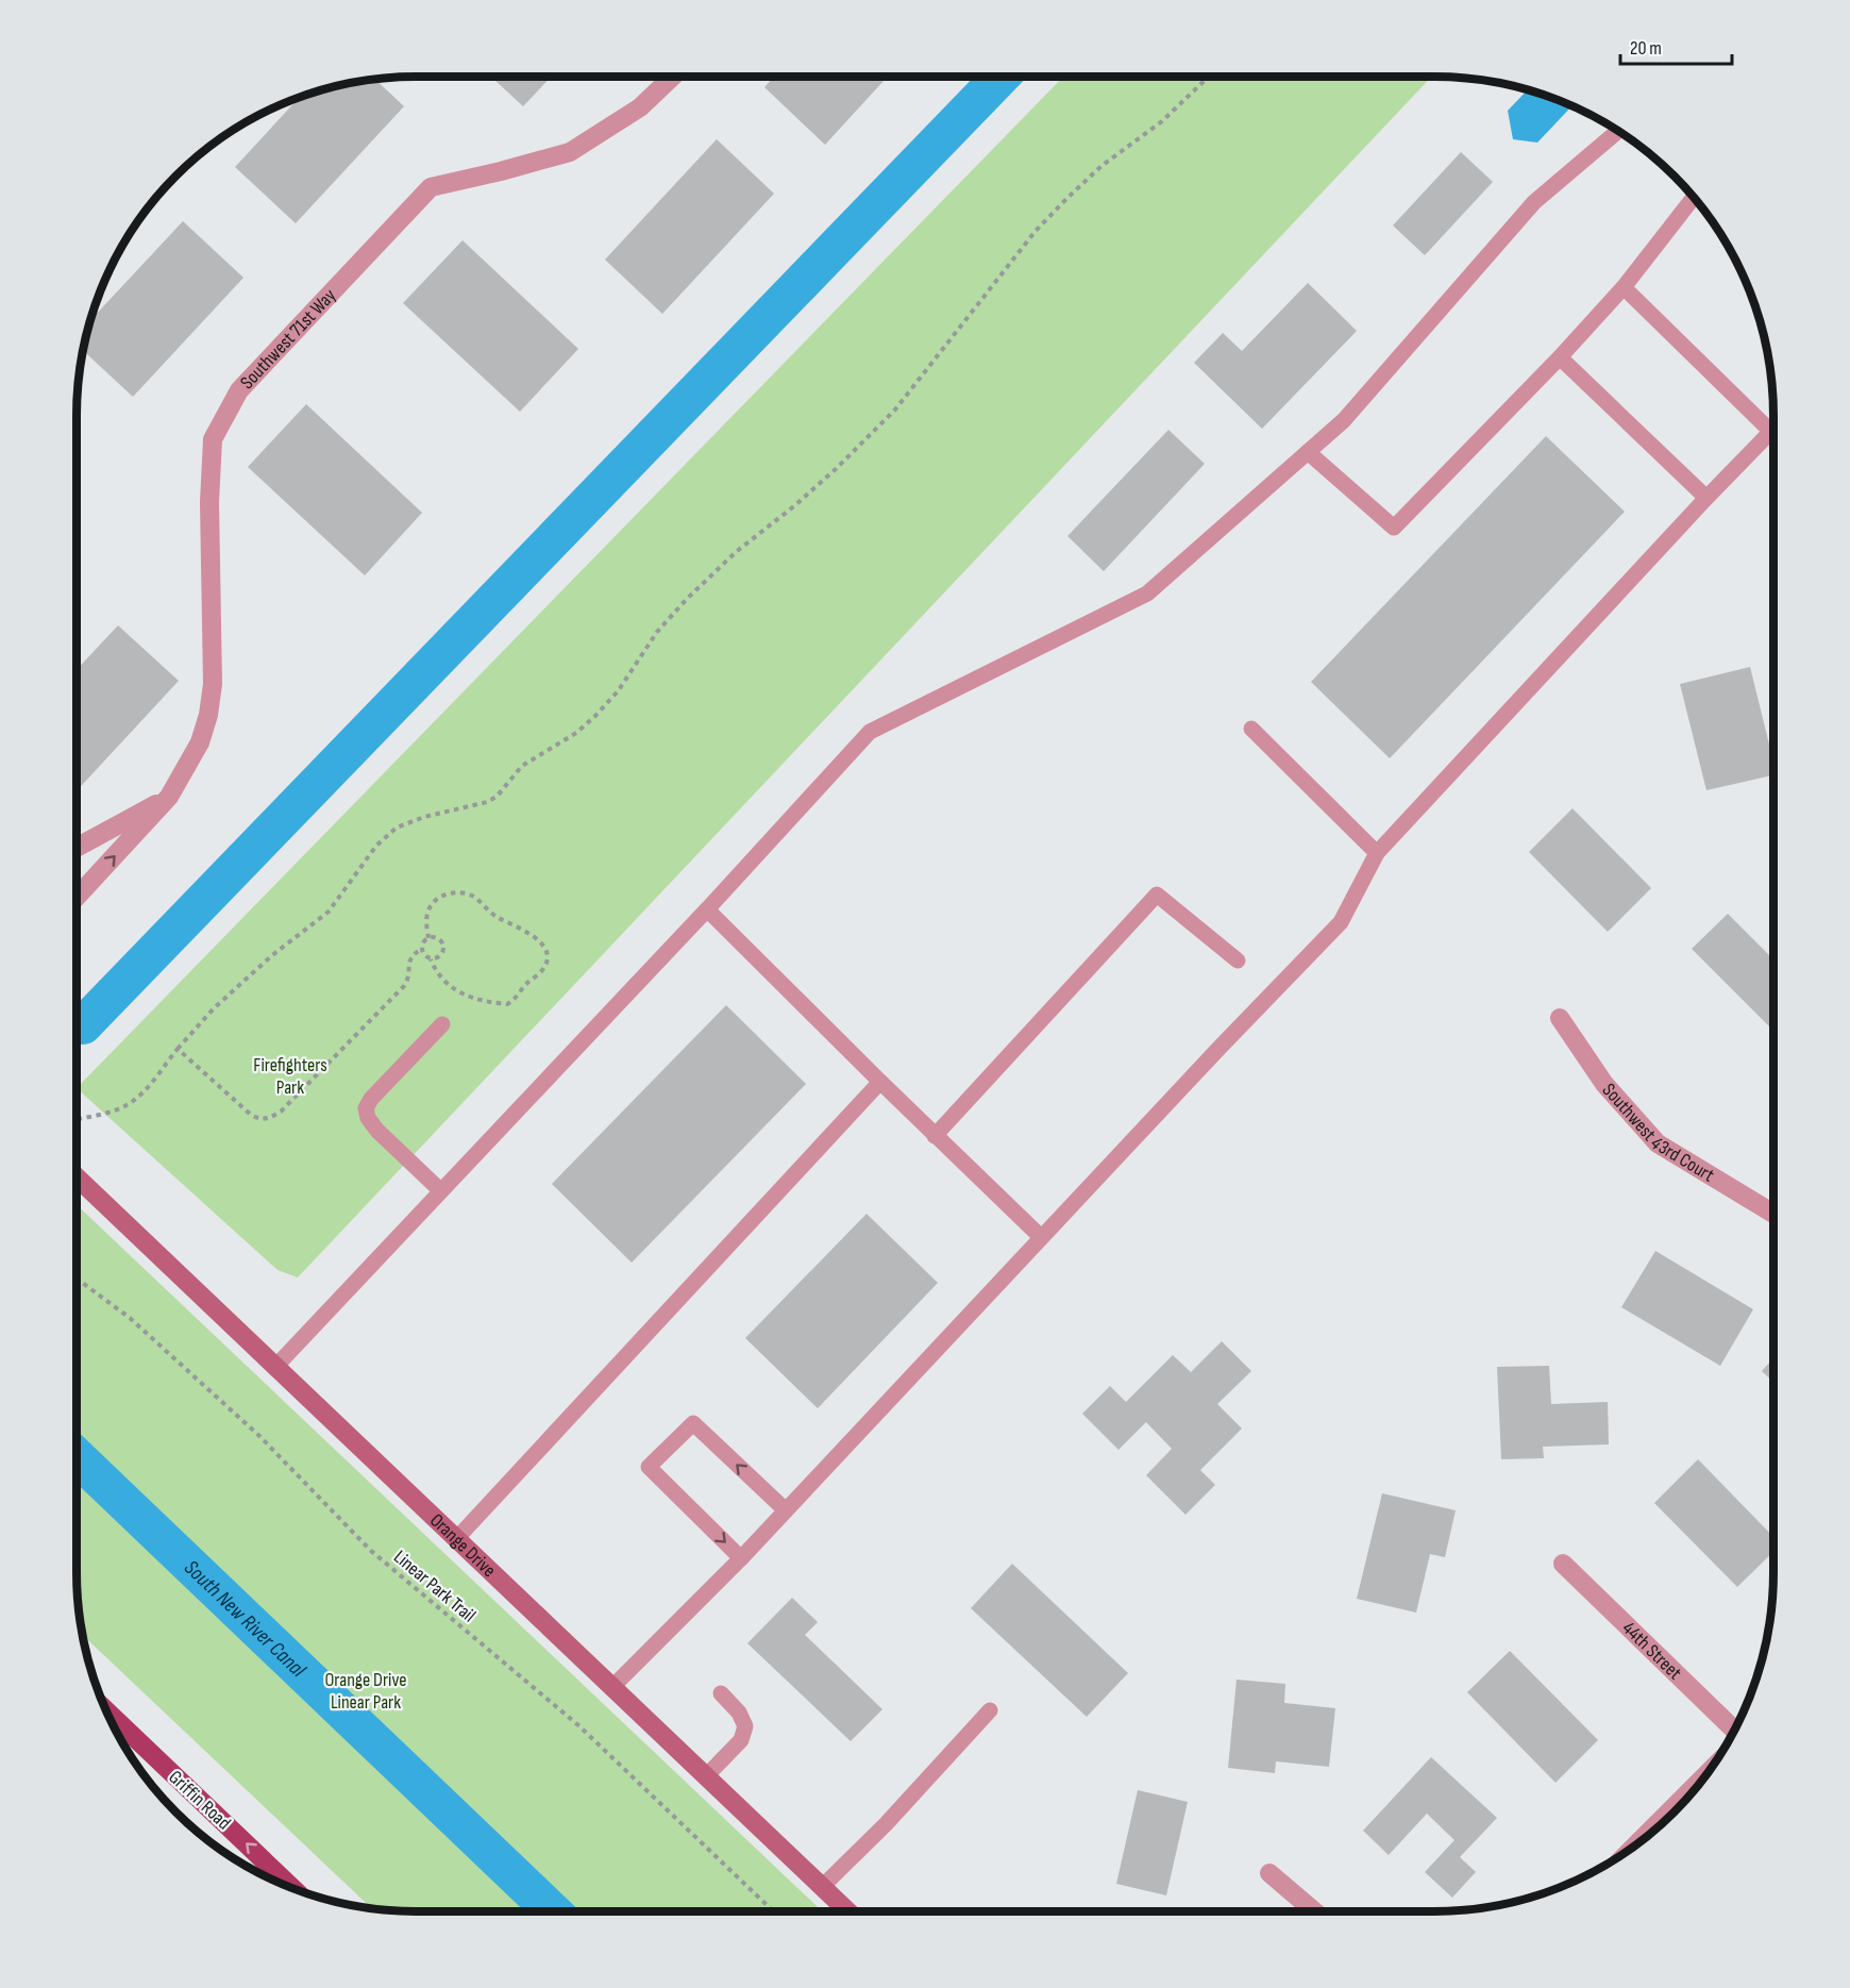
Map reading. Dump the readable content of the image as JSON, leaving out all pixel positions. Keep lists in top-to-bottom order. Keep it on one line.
{"streets":{"main road":["Griffin Road"],"street":["Southwest 71st Way","Southwest 43rd Court","Orange Drive","44th Street"],"path":["Linear Park Trail"]},"one_way":["Griffin Road"],"water":["South New River Canal"],"parks":["Firefighters Park","Orange Drive Linear Park"],"scale_bar":"20 m"}
